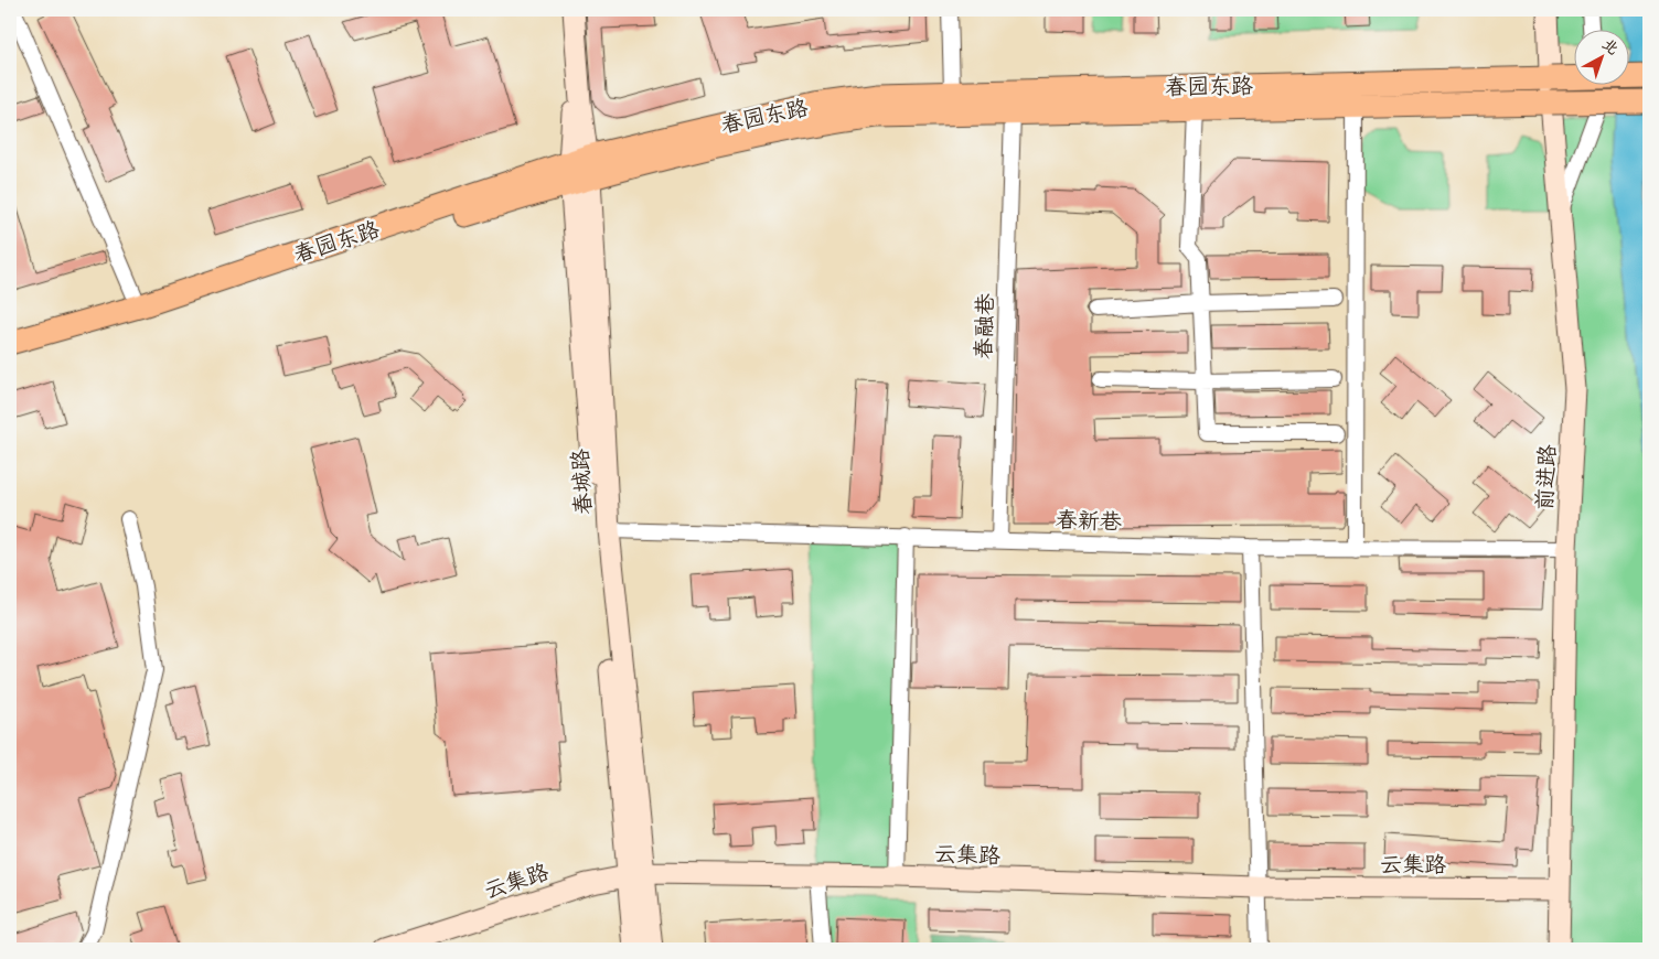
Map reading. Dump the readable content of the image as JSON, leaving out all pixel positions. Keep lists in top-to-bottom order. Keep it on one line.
{"streets":{"main road":["春园东路"],"street":["春融巷","前进路","春城路","春新巷","云集路"]},"crossings":[["春园东路","春融巷"],["春园东路","前进路"],["春园东路","春城路"],["春融巷","春新巷"],["前进路","春新巷"],["前进路","云集路"],["春城路","春新巷"],["春城路","云集路"]],"north":"top right"}
